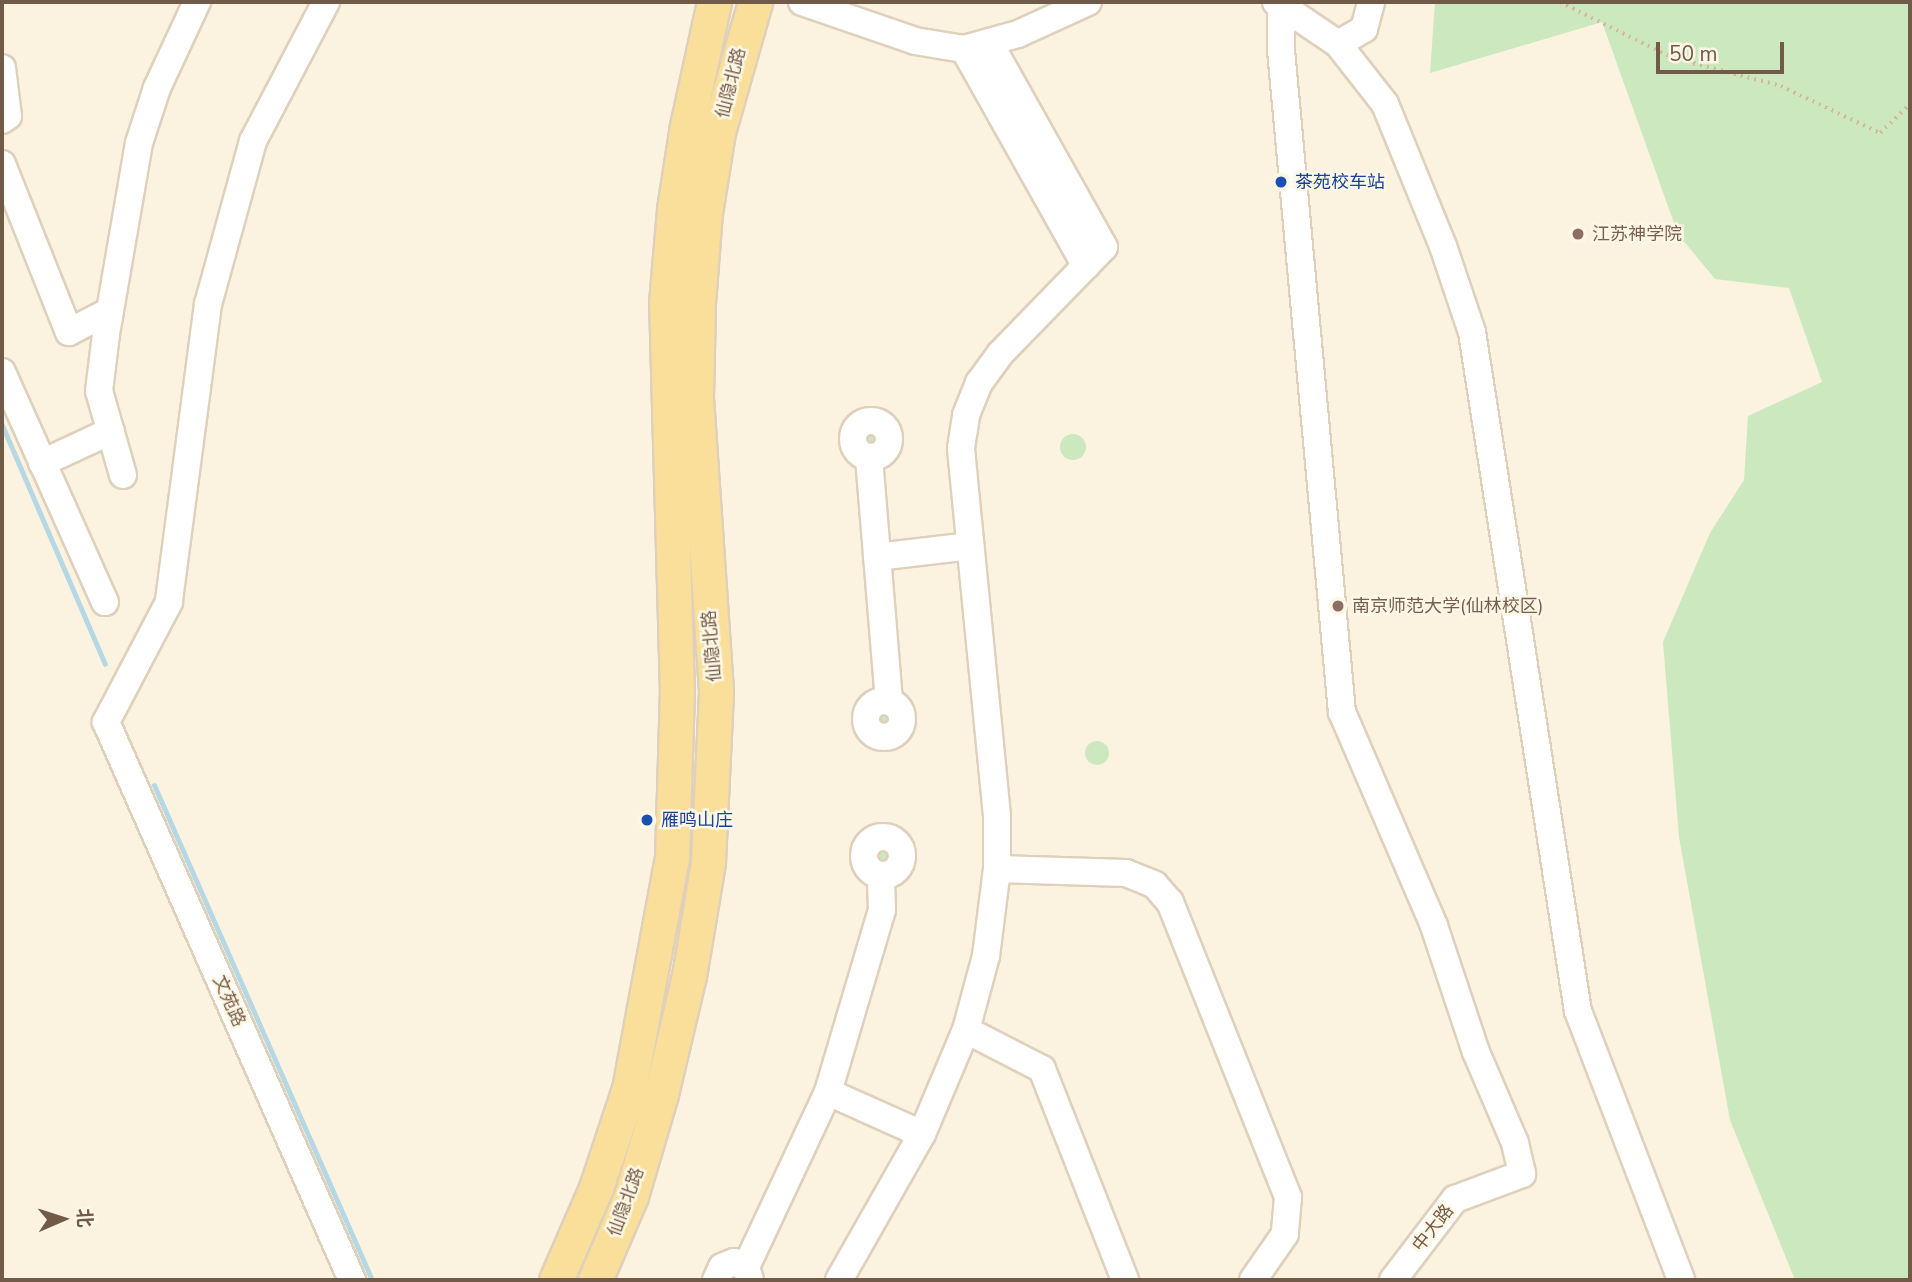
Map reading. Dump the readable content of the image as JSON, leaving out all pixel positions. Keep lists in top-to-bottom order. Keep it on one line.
{"streets":{"main road":["仙隐北路"],"street":["文苑路","中大路"]},"places":["茶苑校车站","江苏神学院","南京师范大学(仙林校区)","雁鸣山庄"],"scale_bar":"50 m","north":"right"}
